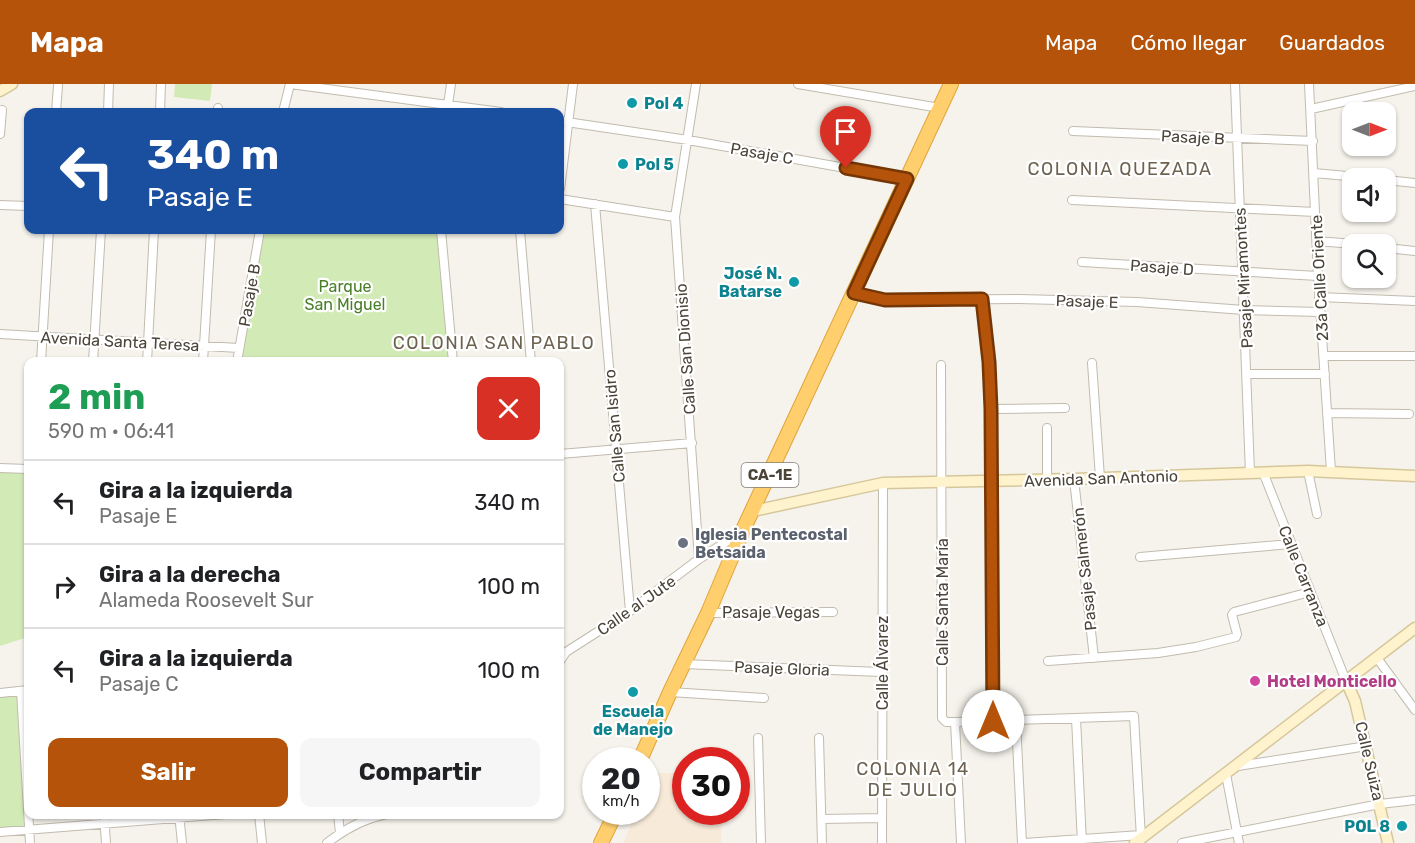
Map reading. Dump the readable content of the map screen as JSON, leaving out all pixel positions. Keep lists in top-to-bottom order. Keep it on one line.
{"streets":{"highway":["CA-1E"],"street":["Pasaje B","Pasaje C","Pasaje D","Pasaje Miramontes","23a Calle Oriente","Pasaje E","Avenida Santa Teresa","Calle San Dionisio","Calle San Isidro","Avenida San Antonio","Pasaje Salmerón","Calle Carranza","Calle Santa María","Calle al Jute","Pasaje Vegas","Calle Álvarez","Pasaje Gloria","Calle Suiza"]},"crossings":[["Pasaje B","Pasaje Miramontes"],["Pasaje B","23a Calle Oriente"],["Pasaje B","Avenida Santa Teresa"],["Pasaje C","Calle San Dionisio"],["Pasaje C","CA-1E"],["Pasaje D","Pasaje Miramontes"],["Pasaje D","23a Calle Oriente"],["Pasaje Miramontes","Pasaje E"],["Pasaje Miramontes","Avenida San Antonio"],["23a Calle Oriente","Pasaje E"],["23a Calle Oriente","Avenida San Antonio"],["Pasaje E","CA-1E"],["Calle San Dionisio","Calle al Jute"],["Calle San Isidro","Calle al Jute"],["CA-1E","Avenida San Antonio"],["CA-1E","Calle al Jute"],["CA-1E","Pasaje Vegas"],["CA-1E","Pasaje Gloria"],["Avenida San Antonio","Pasaje Salmerón"],["Avenida San Antonio","Calle Carranza"],["Avenida San Antonio","Calle Santa María"],["Avenida San Antonio","Calle Álvarez"],["Calle Carranza","Calle Suiza"],["Calle Álvarez","Pasaje Gloria"]],"districts":["COLONIA QUEZADA","COLONIA SAN PABLO","COLONIA 14 DE JULIO"],"parks":["Parque San Miguel"],"places":["Pol 4","Pol 5","José N. Batarse","Iglesia Pentecostal Betsaida","Hotel Monticello","Escuela de Manejo","POL 8"],"north":"right","page":{"header":"Mapa","nav":["Mapa","Cómo llegar","Guardados"],"turn":["340 m","Pasaje E"],"heading":["2 min","590 m · 06:41"],"list":[{"name":"Gira a la izquierda","note":"Pasaje E","value":"340 m"},{"name":"Gira a la derecha","note":"Alameda Roosevelt Sur","value":"100 m"},{"name":"Gira a la izquierda","note":"Pasaje C","value":"100 m"}],"buttons":["Salir","Compartir"],"speed":"20 km/h","limit":"30"}}
